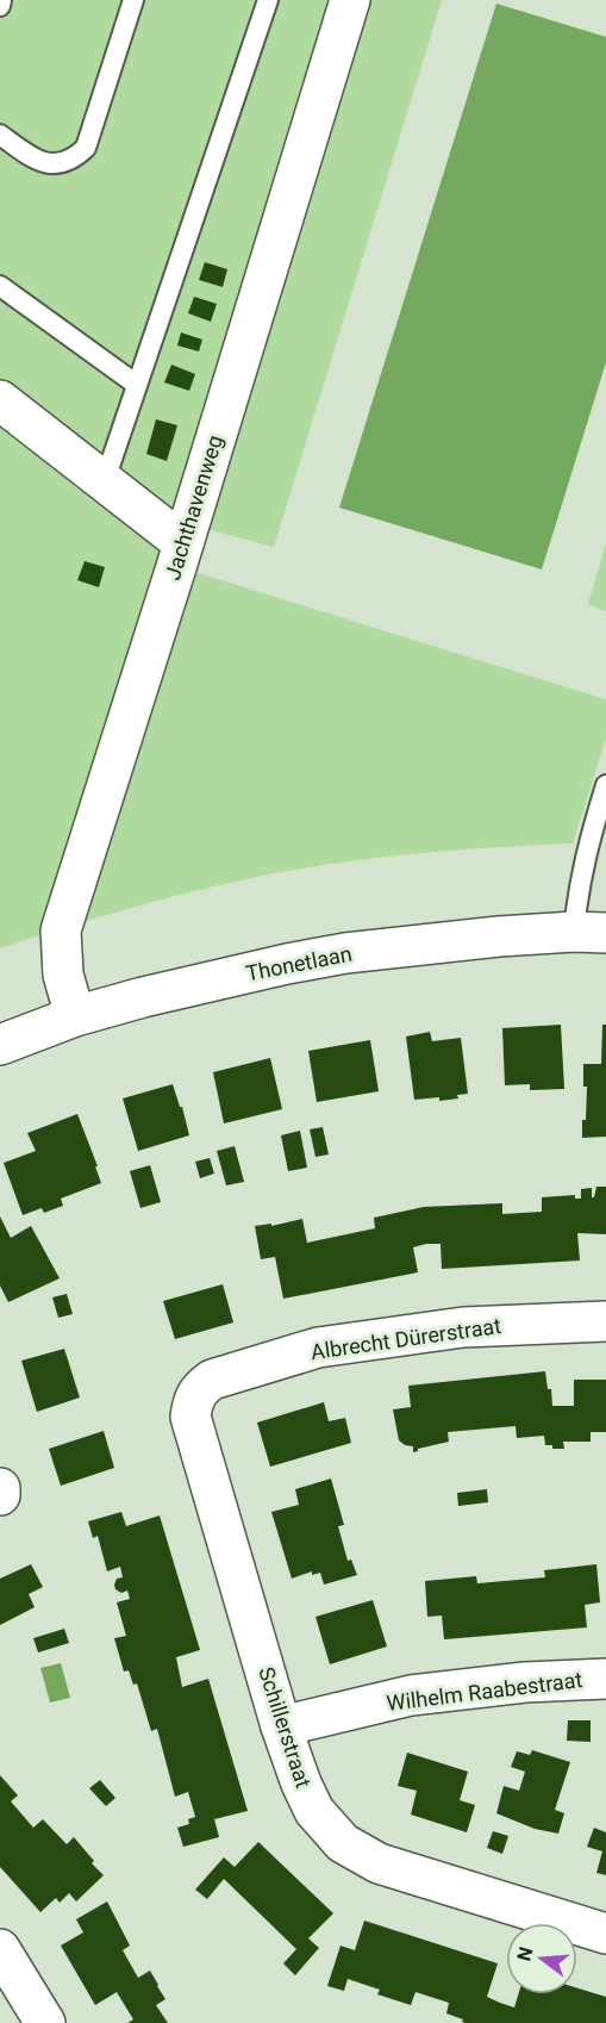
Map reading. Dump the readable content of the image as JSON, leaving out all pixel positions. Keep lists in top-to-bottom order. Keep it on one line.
{"streets":{"street":["Jachthavenweg","Thonetlaan","Albrecht Dürerstraat","Wilhelm Raabestraat","Schillerstraat"]},"crossings":[["Jachthavenweg","Thonetlaan"],["Albrecht Dürerstraat","Schillerstraat"],["Wilhelm Raabestraat","Schillerstraat"]],"north":"left"}
